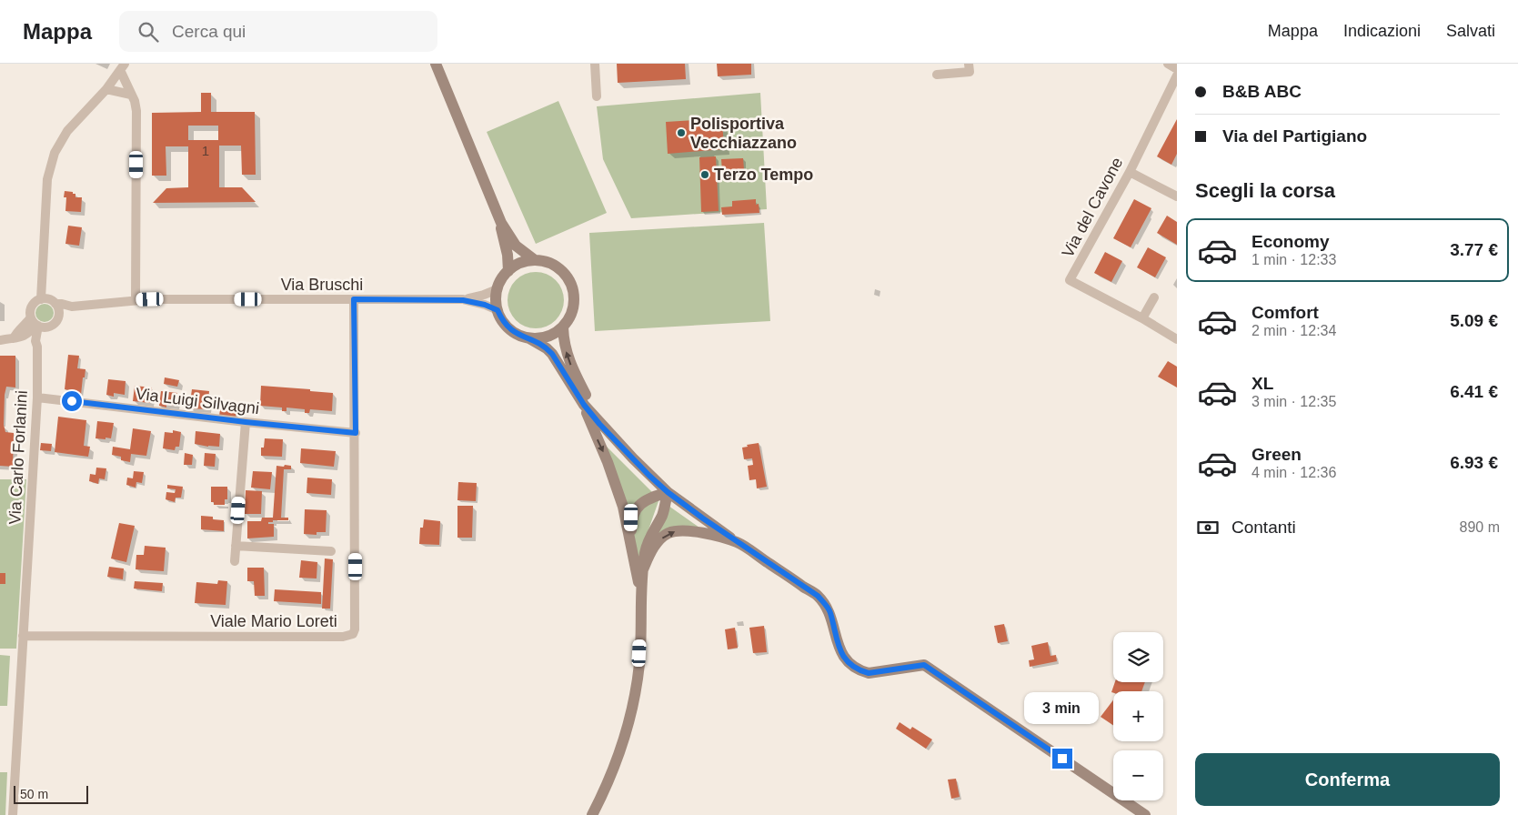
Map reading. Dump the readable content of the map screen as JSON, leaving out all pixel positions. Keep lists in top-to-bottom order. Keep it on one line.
{"streets":{"street":["Via del Cavone","Via Bruschi","Via Luigi Silvagni","Via Carlo Forlanini","Viale Mario Loreti"]},"crossings":[["Via Bruschi","Via Carlo Forlanini"],["Via Bruschi","Viale Mario Loreti"],["Via Luigi Silvagni","Via Carlo Forlanini"],["Via Luigi Silvagni","Viale Mario Loreti"],["Via Carlo Forlanini","Viale Mario Loreti"]],"places":["Polisportiva Vecchiazzano","Terzo Tempo"],"house_numbers":["1"],"scale_bar":"50 m","page":{"header":"Mappa","search":"Cerca qui","nav":["Mappa","Indicazioni","Salvati"],"banner":["B&B ABC","Via del Partigiano"],"heading":"Scegli la corsa","list":[{"name":"Economy","note":"1 min · 12:33","value":"3.77 €"},{"name":"Comfort","note":"2 min · 12:34","value":"5.09 €"},{"name":"XL","note":"3 min · 12:35","value":"6.41 €"},{"name":"Green","note":"4 min · 12:36","value":"6.93 €"}],"pay":["Contanti","890 m"],"map_buttons":["+","−"],"bubble":"3 min","buttons":"Conferma","scale":"50 m"}}
